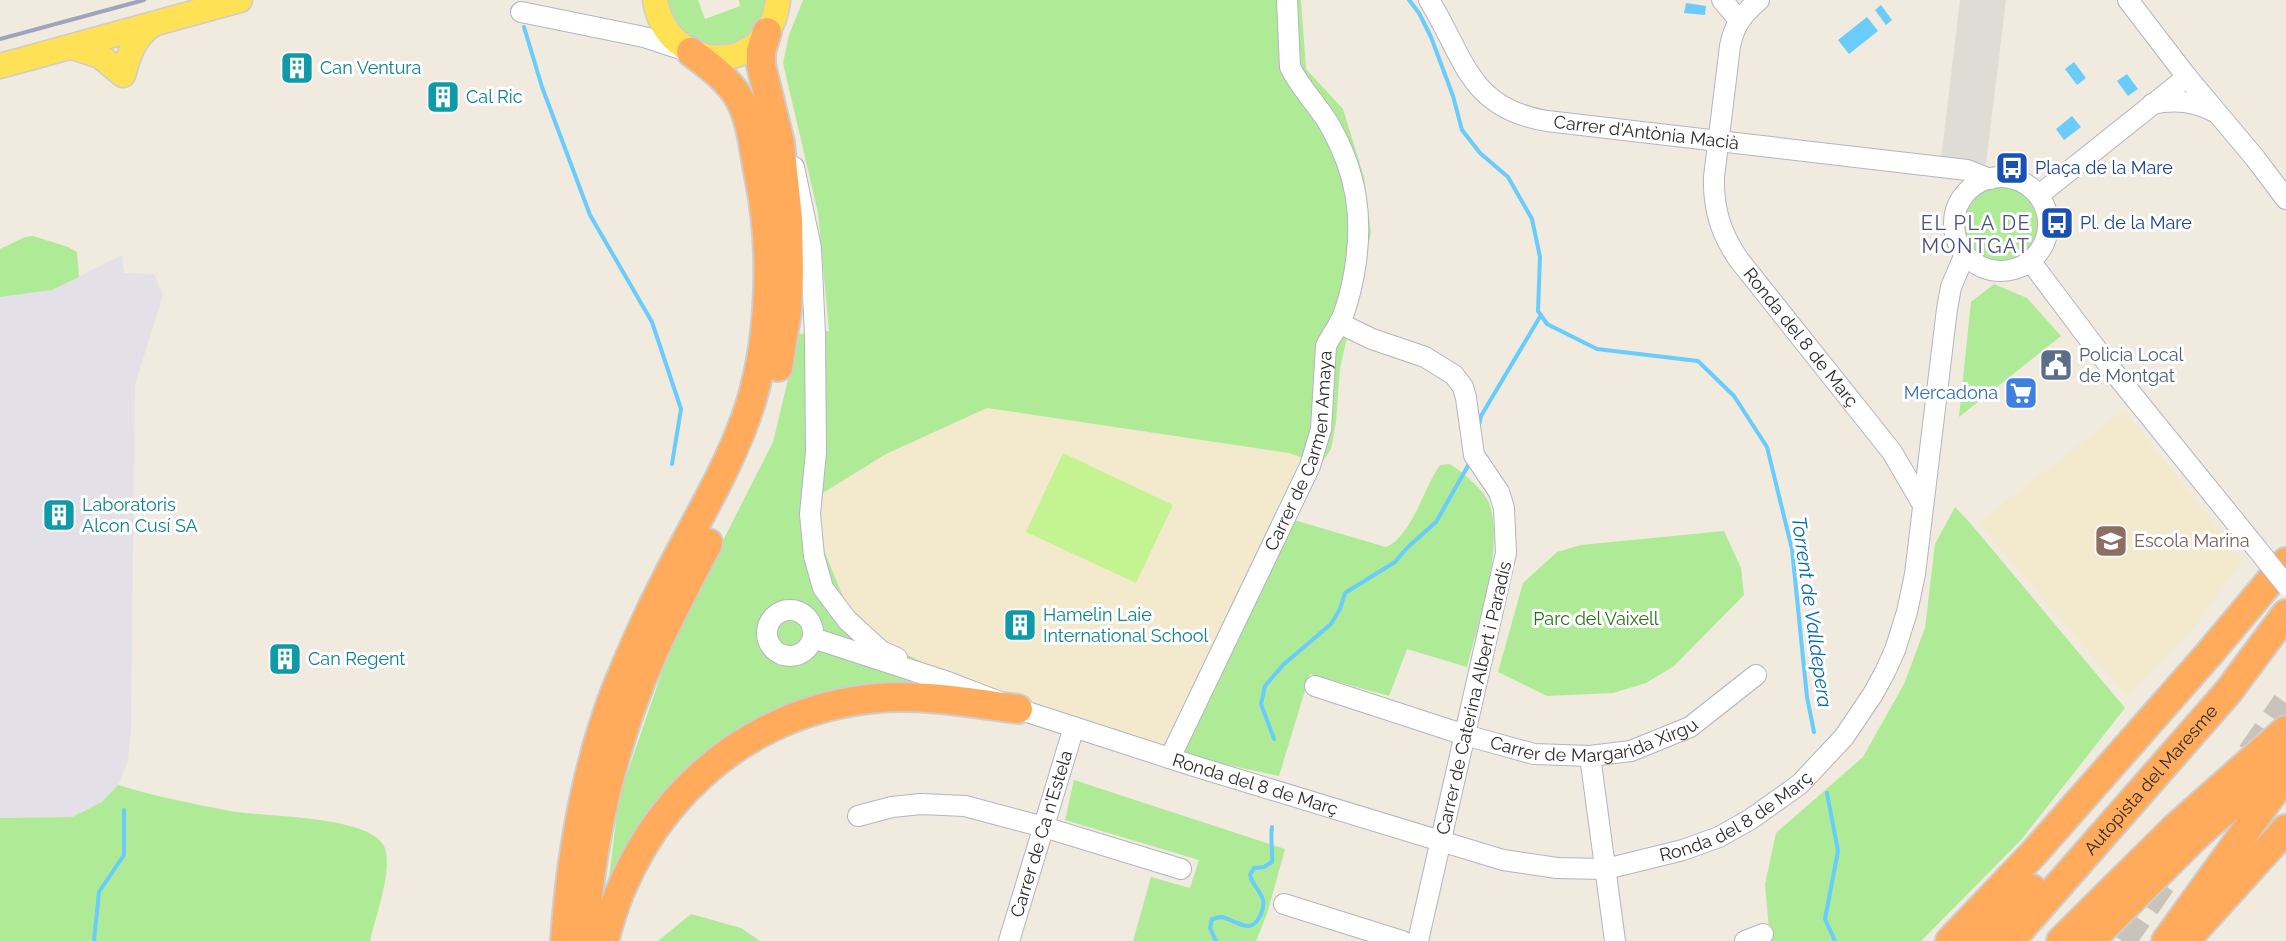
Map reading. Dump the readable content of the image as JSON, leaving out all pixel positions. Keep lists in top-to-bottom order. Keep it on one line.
{"streets":{"highway":["Autopista del Maresme"],"street":["Carrer d'Antònia Macià","Ronda del 8 de Març","Carrer de Carmen Amaya","Carrer de Caterina Albert i Paradís","Carrer de Margarida Xirgu","Carrer de Ca n'Estela"]},"crossings":[["Carrer d'Antònia Macià","Ronda del 8 de Març"],["Ronda del 8 de Març","Carrer de Carmen Amaya"],["Ronda del 8 de Març","Carrer de Caterina Albert i Paradís"],["Ronda del 8 de Març","Carrer de Ca n'Estela"],["Carrer de Carmen Amaya","Carrer de Caterina Albert i Paradís"],["Carrer de Caterina Albert i Paradís","Carrer de Margarida Xirgu"]],"districts":["EL PLA DE MONTGAT"],"water":["Torrent de Valldepera"],"parks":["Parc del Vaixell"],"places":{"building":["Can Ventura","Cal Ric","Laboratoris Alcon Cusí SA","Hamelin Laie International School","Can Regent"],"bus stop":["Plaça de la Mare","Pl. de la Mare"],"public building":["Policia Local de Montgat"],"supermarket":["Mercadona"],"school or university":["Escola Marina"]}}
